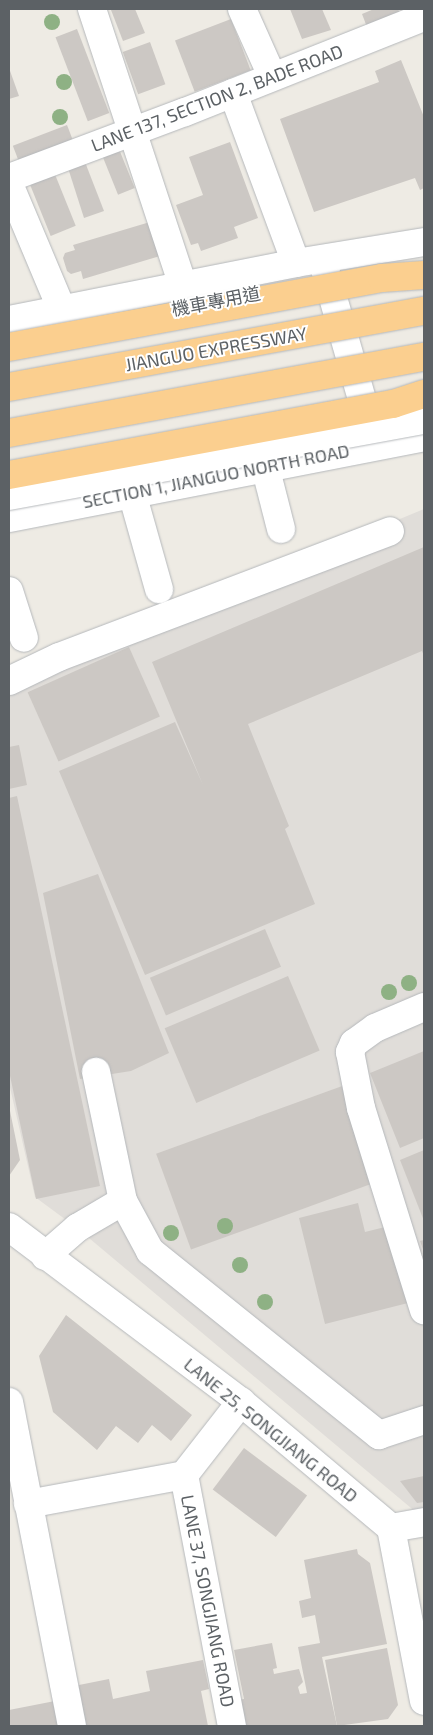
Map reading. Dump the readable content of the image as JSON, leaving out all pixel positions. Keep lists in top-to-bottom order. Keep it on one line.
{"streets":{"highway":["JIANGUO EXPRESSWAY"],"street":["LANE 137, SECTION 2, BADE ROAD","機車專用道","SECTION 1, JIANGUO NORTH ROAD","LANE 25, SONGJIANG ROAD","LANE 37, SONGJIANG ROAD"]}}
